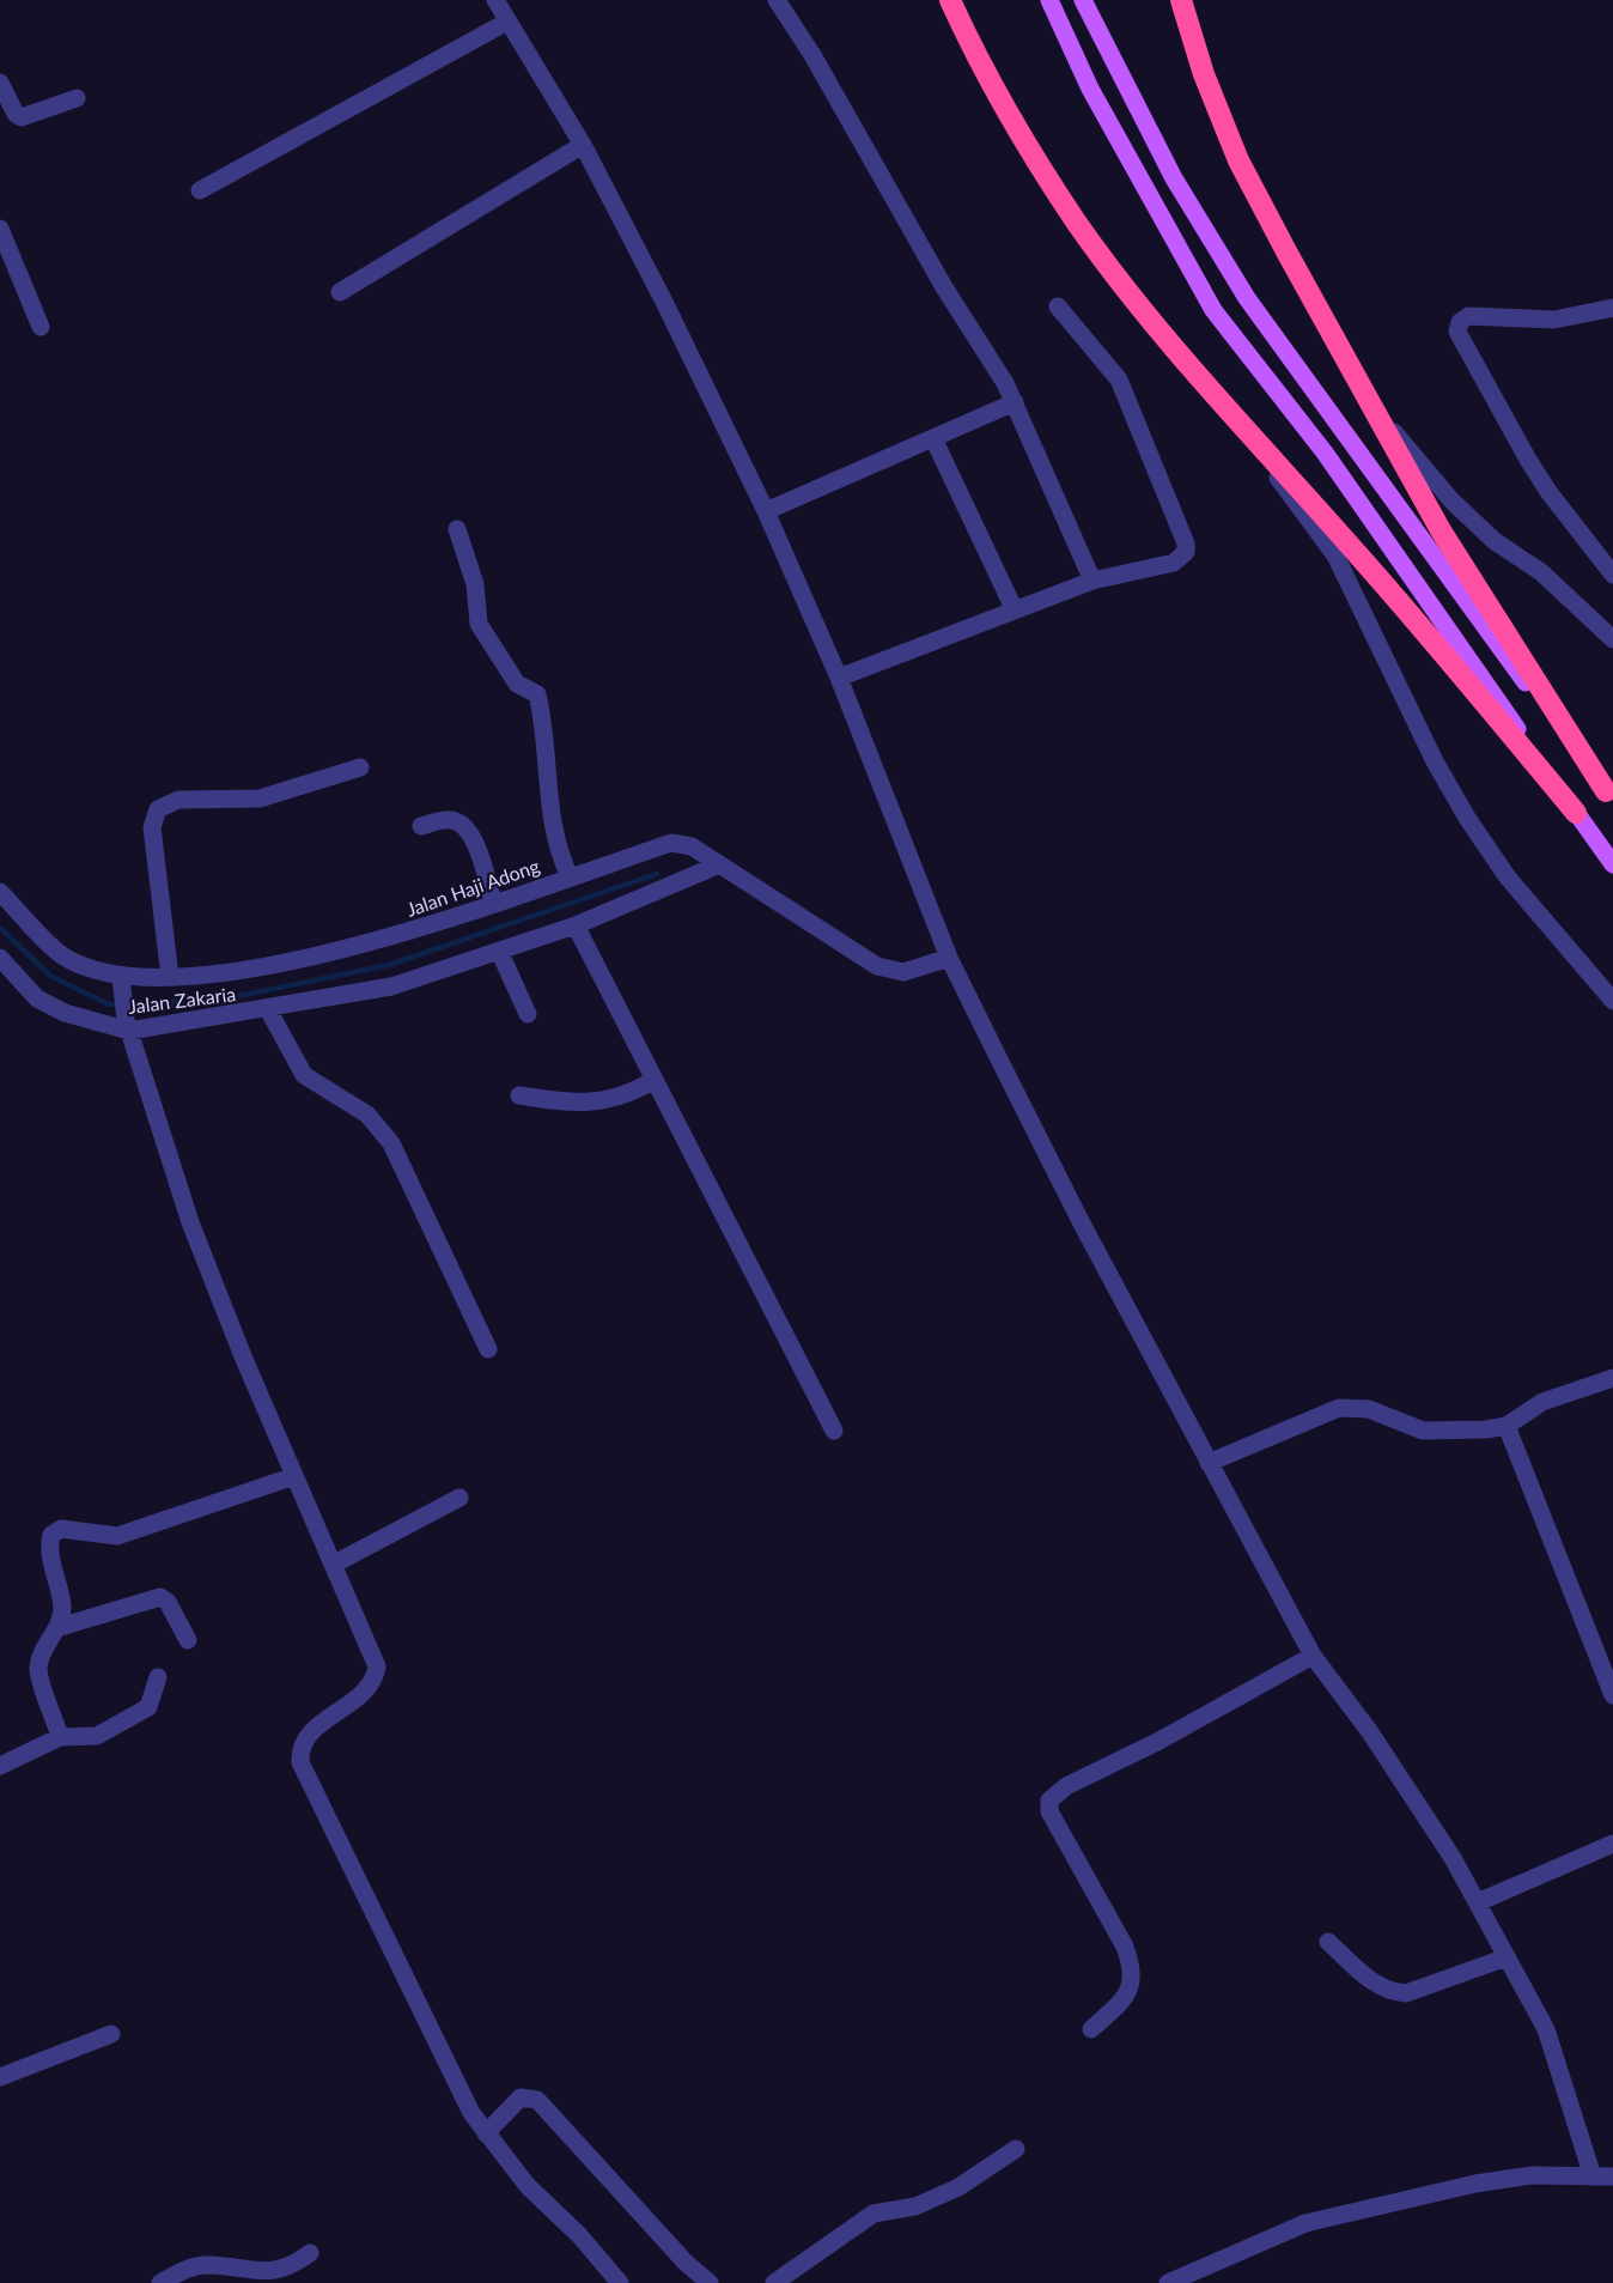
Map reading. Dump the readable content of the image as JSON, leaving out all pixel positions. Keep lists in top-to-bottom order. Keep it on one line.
{"streets":{"street":["Jalan Haji Adong","Jalan Zakaria"]},"crossings":[["Jalan Haji Adong","Jalan Zakaria"]]}
